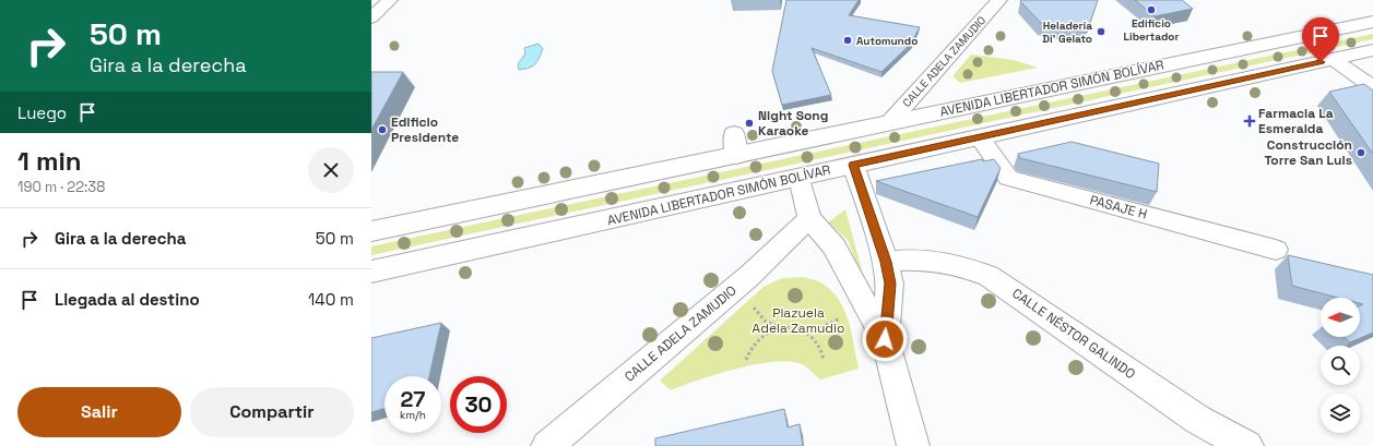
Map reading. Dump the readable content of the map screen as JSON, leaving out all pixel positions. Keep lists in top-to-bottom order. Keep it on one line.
{"streets":{"main road":["CALLE ADELA ZAMUDIO","AVENIDA LIBERTADOR SIMÓN BOLÍVAR","PASAJE H","CALLE NÉSTOR GALINDO"]},"crossings":[["CALLE ADELA ZAMUDIO","AVENIDA LIBERTADOR SIMÓN BOLÍVAR"],["AVENIDA LIBERTADOR SIMÓN BOLÍVAR","PASAJE H"]],"parks":["Plazuela Adela Zamudio"],"places":{"other":["Edificio Libertador","Heladería Di' Gelato","Automundo","Night Song Karaoke","Edificio Presidente","Construcción Torre San Luis"],"health":["Farmacia La Esmeralda"]},"north":"left","page":{"turn":["50 m","Gira a la derecha"],"then":"Luego","heading":["1 min","190 m · 22:38"],"list":[{"name":"Gira a la derecha","value":"50 m"},{"name":"Llegada al destino","value":"140 m"}],"speed":"27 km/h","limit":"30","buttons":["Salir","Compartir"]}}
